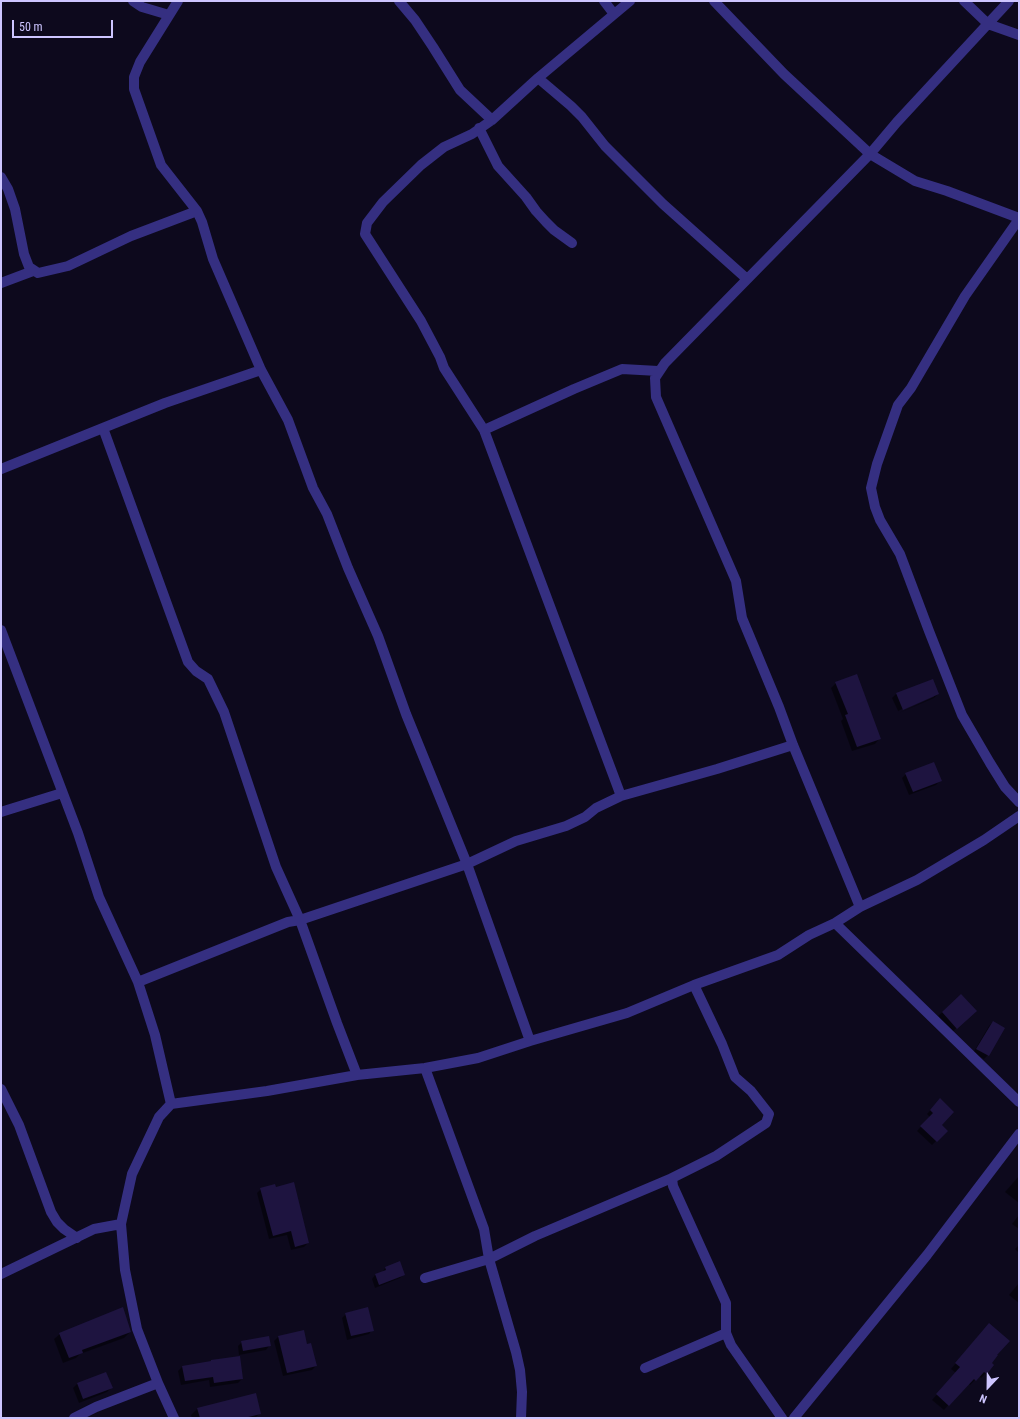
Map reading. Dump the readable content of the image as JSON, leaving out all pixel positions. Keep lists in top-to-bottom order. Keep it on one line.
{"scale_bar":"50 m","north":"bottom"}
